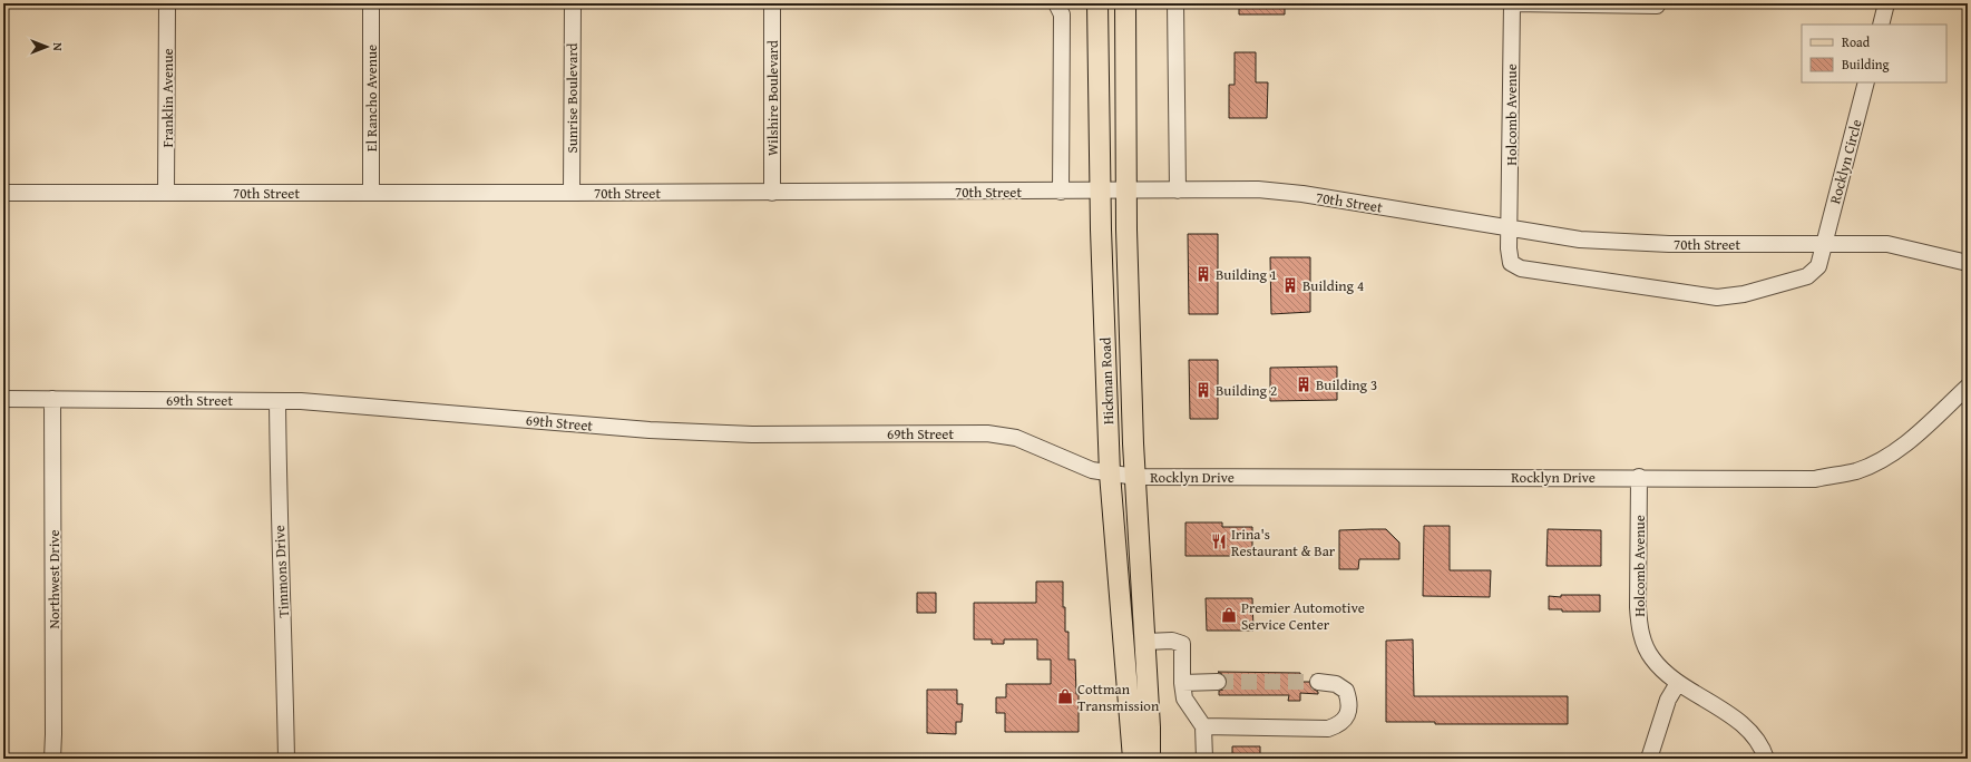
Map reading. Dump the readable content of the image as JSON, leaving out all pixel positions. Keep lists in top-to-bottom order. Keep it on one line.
{"streets":{"main road":["Hickman Road"],"street":["Franklin Avenue","El Rancho Avenue","Sunrise Boulevard","Wilshire Boulevard","Holcomb Avenue","Rocklyn Circle","70th Street","69th Street","Rocklyn Drive","Timmons Drive","Northwest Drive"]},"crossings":[["Franklin Avenue","70th Street"],["El Rancho Avenue","70th Street"],["Sunrise Boulevard","70th Street"],["Wilshire Boulevard","70th Street"],["Holcomb Avenue","Rocklyn Circle"],["Holcomb Avenue","70th Street"],["Holcomb Avenue","Rocklyn Drive"],["Rocklyn Circle","70th Street"],["70th Street","Hickman Road"],["Hickman Road","69th Street"],["Hickman Road","Rocklyn Drive"],["69th Street","Rocklyn Drive"],["69th Street","Timmons Drive"],["69th Street","Northwest Drive"]],"places":{"building":["Building 1","Building 4","Building 3","Building 2"],"restaurant":["Irina's Restaurant & Bar"],"shop":["Premier Automotive Service Center","Cottman Transmission"]},"legend":["Road","Building"],"north":"right"}
